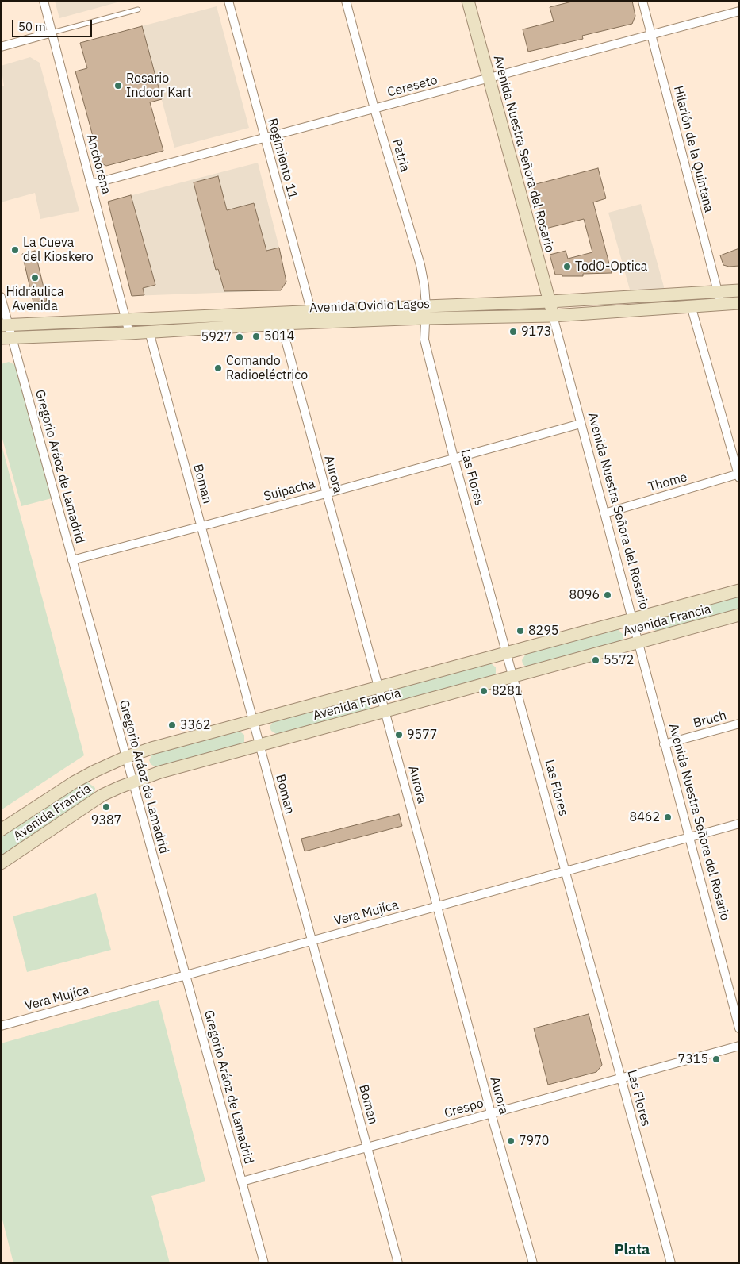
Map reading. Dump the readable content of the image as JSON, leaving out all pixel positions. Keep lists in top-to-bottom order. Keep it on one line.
{"streets":{"street":["Cereseto","Hilarión de la Quintana","Avenida Nuestra Señora del Rosario","Patria","Regimiento 11","Anchorena","Avenida Ovidio Lagos","Gregorio Aráoz de Lamadrid","Aurora","Las Flores","Thome","Boman","Suipacha","Avenida Francia","Bruch","Vera Mujíca","Crespo"]},"crossings":[["Cereseto","Hilarión de la Quintana"],["Cereseto","Avenida Nuestra Señora del Rosario"],["Cereseto","Patria"],["Cereseto","Regimiento 11"],["Cereseto","Anchorena"],["Hilarión de la Quintana","Avenida Ovidio Lagos"],["Avenida Nuestra Señora del Rosario","Avenida Ovidio Lagos"],["Avenida Nuestra Señora del Rosario","Thome"],["Avenida Nuestra Señora del Rosario","Suipacha"],["Avenida Nuestra Señora del Rosario","Avenida Francia"],["Avenida Nuestra Señora del Rosario","Bruch"],["Avenida Nuestra Señora del Rosario","Vera Mujíca"],["Patria","Avenida Ovidio Lagos"],["Patria","Las Flores"],["Regimiento 11","Avenida Ovidio Lagos"],["Anchorena","Avenida Ovidio Lagos"],["Avenida Ovidio Lagos","Gregorio Aráoz de Lamadrid"],["Avenida Ovidio Lagos","Aurora"],["Avenida Ovidio Lagos","Las Flores"],["Avenida Ovidio Lagos","Boman"],["Gregorio Aráoz de Lamadrid","Suipacha"],["Gregorio Aráoz de Lamadrid","Avenida Francia"],["Gregorio Aráoz de Lamadrid","Vera Mujíca"],["Gregorio Aráoz de Lamadrid","Crespo"],["Aurora","Suipacha"],["Aurora","Avenida Francia"],["Aurora","Vera Mujíca"],["Aurora","Crespo"],["Las Flores","Suipacha"],["Las Flores","Avenida Francia"],["Las Flores","Vera Mujíca"],["Las Flores","Crespo"],["Boman","Suipacha"],["Boman","Avenida Francia"],["Boman","Vera Mujíca"],["Boman","Crespo"]],"districts":["Plata"],"places":["Rosario Indoor Kart","La Cueva del Kioskero","TodO-Optica","Hidráulica Avenida","9173","5014","5927","Comando Radioeléctrico","8096","8295","5572","8281","3362","9577","9387","8462","7315","7970"],"scale_bar":"50 m"}
